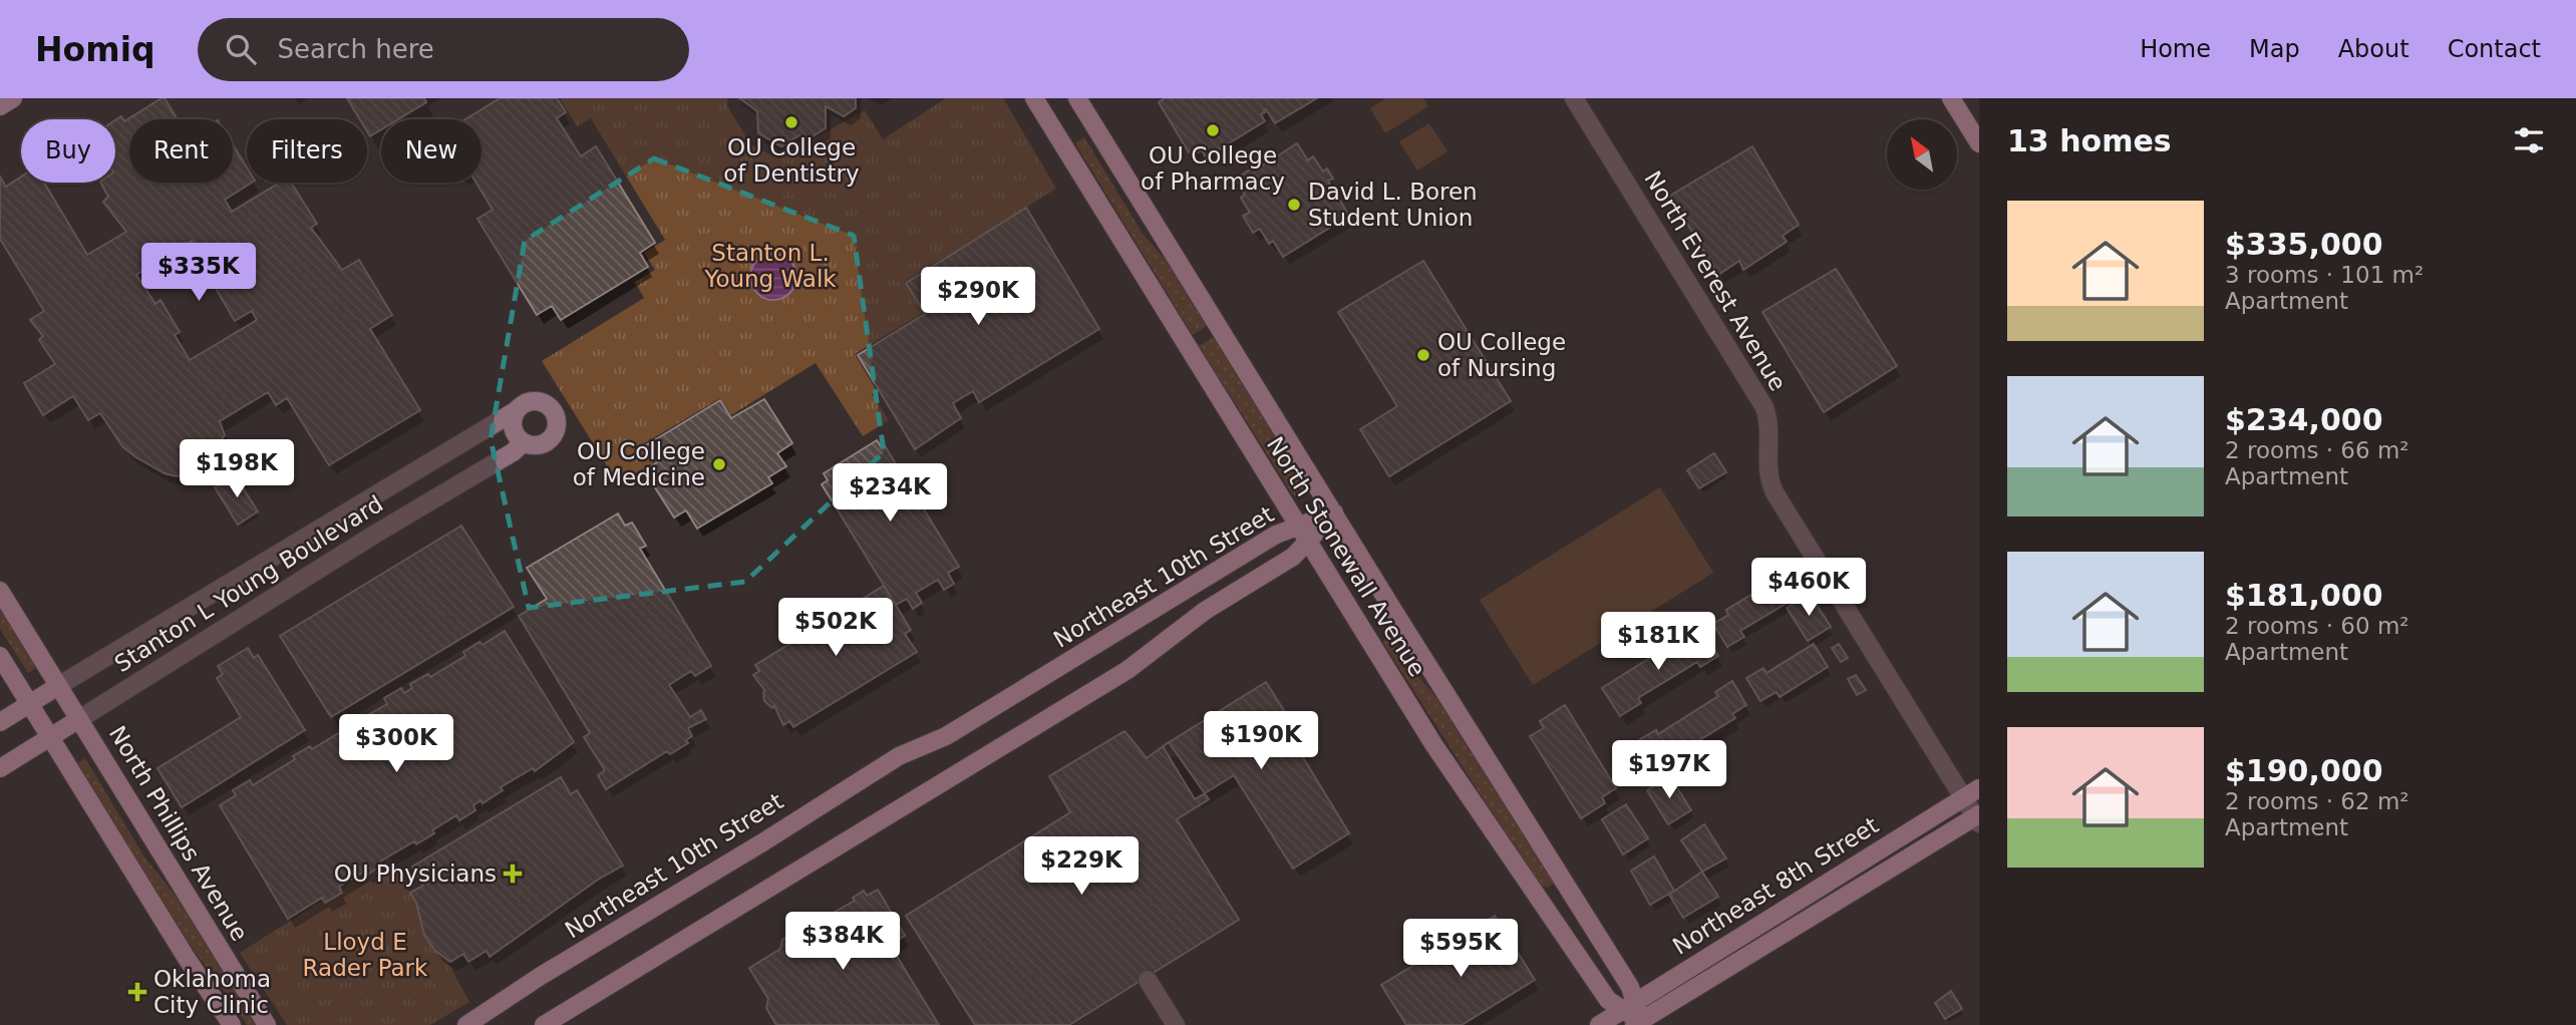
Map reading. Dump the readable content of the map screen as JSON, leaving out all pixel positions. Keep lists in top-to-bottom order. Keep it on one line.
{"streets":{"main road":["North Stonewall Avenue","Northeast 10th Street","Stanton L Young Boulevard","North Phillips Avenue","Northeast 8th Street"],"street":["North Everest Avenue"]},"crossings":[["North Everest Avenue","Northeast 8th Street"],["North Stonewall Avenue","Northeast 10th Street"],["North Stonewall Avenue","Northeast 8th Street"],["Stanton L Young Boulevard","North Phillips Avenue"]],"parks":["Stanton L. Young Walk","Lloyd E Rader Park"],"places":{"other":["OU College of Dentistry","OU College of Pharmacy","David L. Boren Student Union","OU College of Nursing","OU College of Medicine"],"health":["OU Physicians","Oklahoma City Clinic"]},"north":"top left","page":{"header":"Homiq","search":"Search here","nav":["Home","Map","About","Contact"],"heading":"13 homes","chip":["Buy","Rent","Filters","New"],"list":[{"name":"$335,000","note":"3 rooms · 101 m² · Apartment"},{"name":"$234,000","note":"2 rooms · 66 m² · Apartment"},{"name":"$181,000","note":"2 rooms · 60 m² · Apartment"},{"name":"$190,000","note":"2 rooms · 62 m² · Apartment"}],"price":["$335K","$290K","$198K","$234K","$460K","$502K","$181K","$190K","$300K","$197K","$229K","$384K","$595K"]}}
